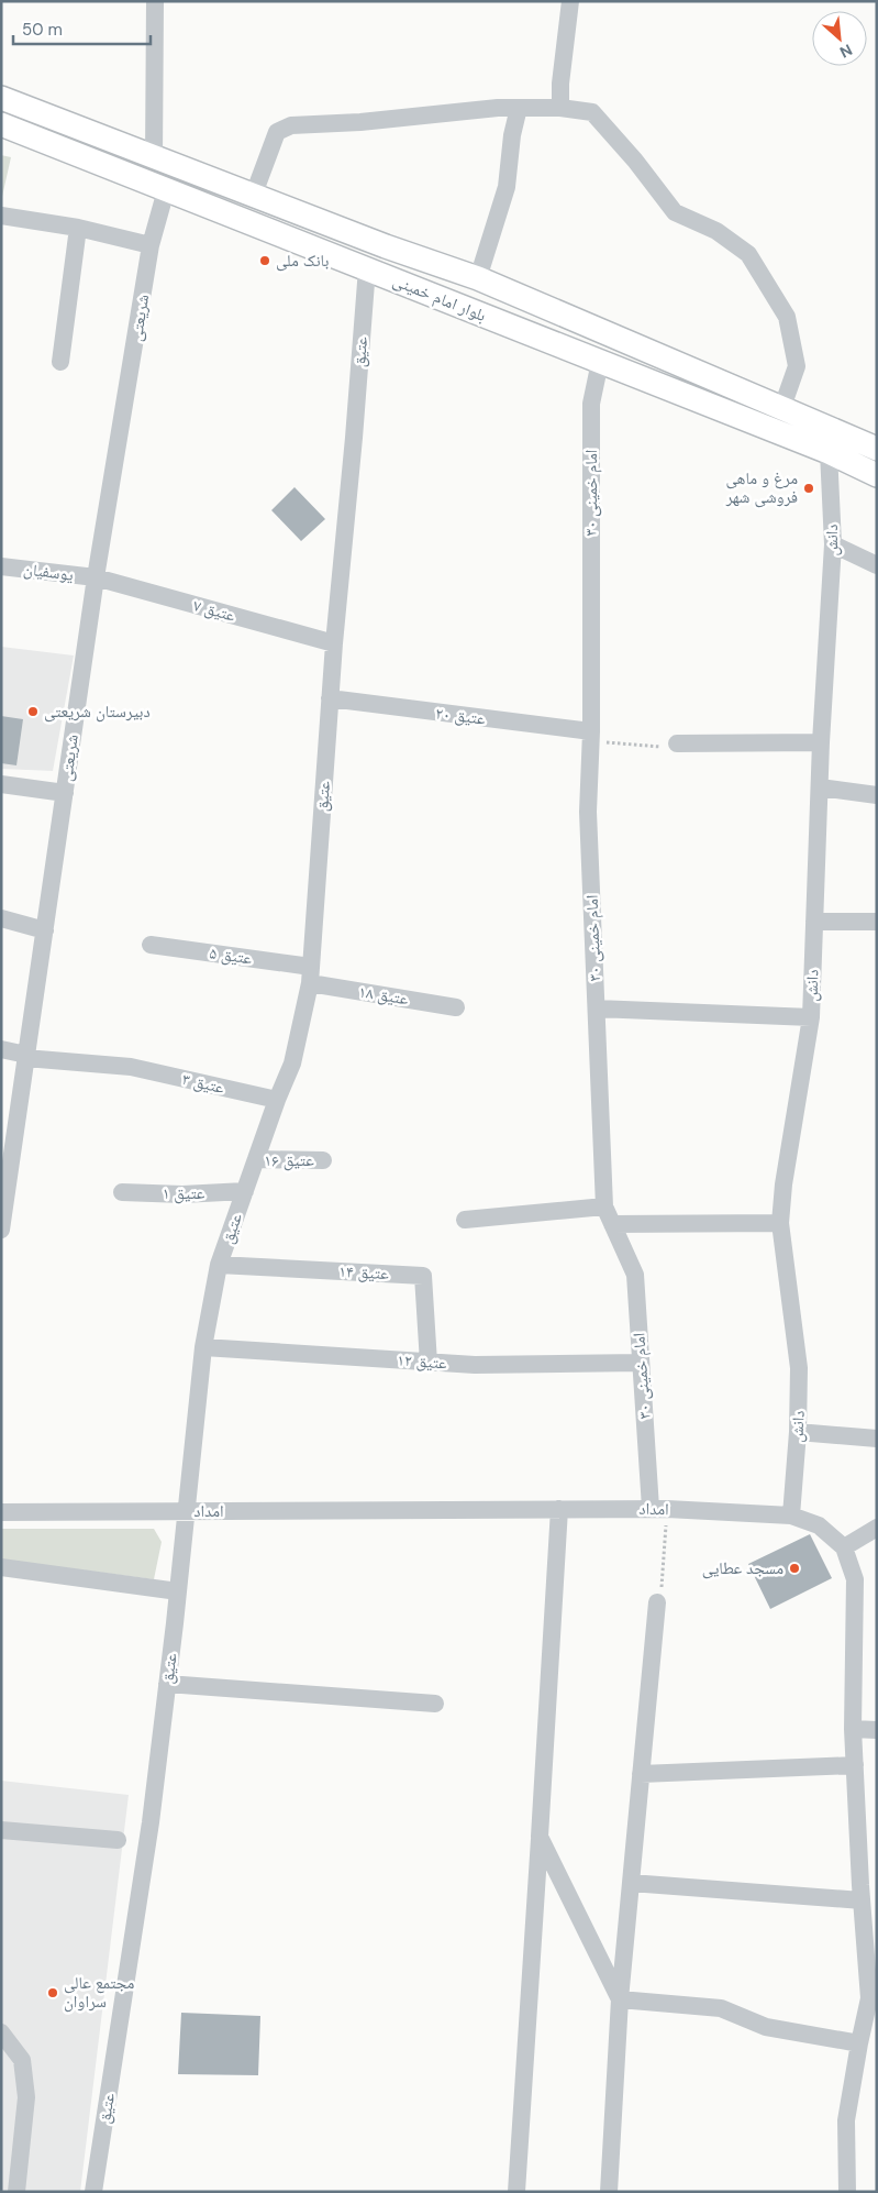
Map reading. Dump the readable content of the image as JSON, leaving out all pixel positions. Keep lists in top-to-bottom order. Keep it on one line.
{"streets":{"main road":["بلوار امام خمینی"],"street":["شریعتی","عتیق","امام خمینی ۳۰","دانش","یوسفیان","عتیق ۷","عتیق ۲۰","عتیق ۵","عتیق ۱۸","عتیق ۳","عتیق ۱۶","عتیق ۱","عتیق ۱۴","عتیق ۱۲","امداد"]},"crossings":[["بلوار امام خمینی","شریعتی"],["بلوار امام خمینی","عتیق"],["بلوار امام خمینی","امام خمینی ۳۰"],["بلوار امام خمینی","دانش"],["شریعتی","یوسفیان"],["شریعتی","عتیق ۷"],["شریعتی","عتیق ۳"],["عتیق","عتیق ۷"],["عتیق","عتیق ۲۰"],["عتیق","عتیق ۵"],["عتیق","عتیق ۱۸"],["عتیق","عتیق ۳"],["عتیق","عتیق ۱۶"],["عتیق","عتیق ۱"],["عتیق","عتیق ۱۴"],["عتیق","عتیق ۱۲"],["عتیق","امداد"],["امام خمینی ۳۰","عتیق ۲۰"],["امام خمینی ۳۰","عتیق ۱۲"],["امام خمینی ۳۰","امداد"],["دانش","امداد"],["یوسفیان","عتیق ۷"],["عتیق ۵","عتیق ۱۸"],["عتیق ۱۴","عتیق ۱۲"]],"places":["بانک ملی","مرغ و ماهی فروشی شهر","دبیرستان شریعتی","مسجد عطایی","مجتمع عالی سراوان"],"scale_bar":"50 m","north":"bottom right"}
